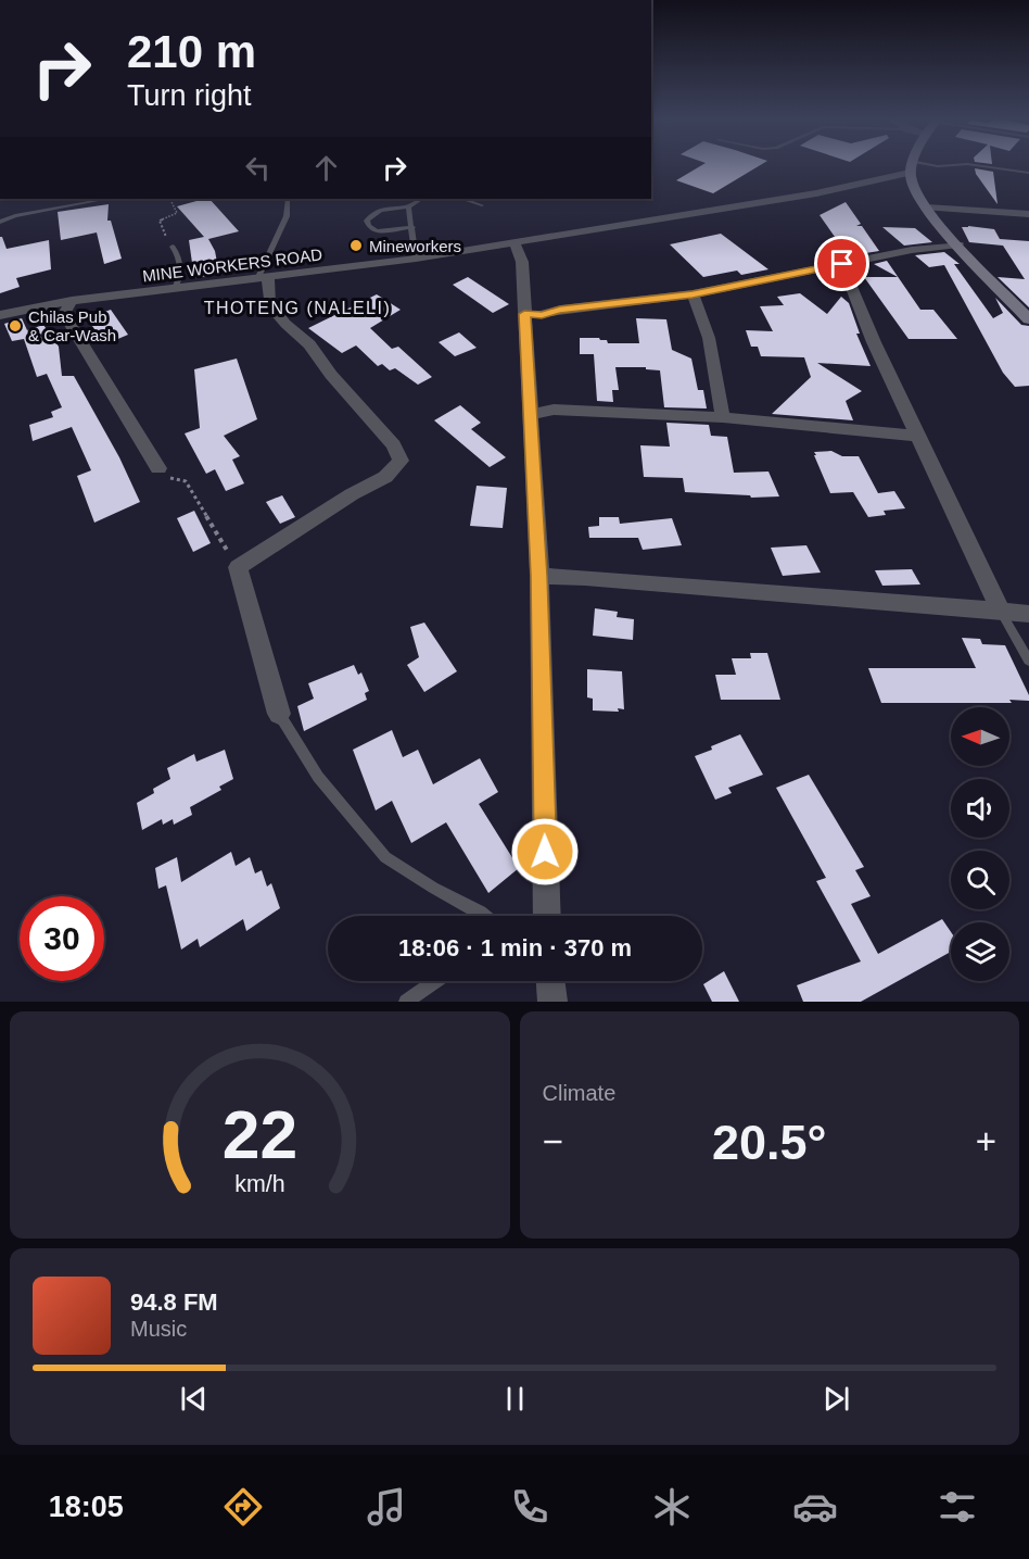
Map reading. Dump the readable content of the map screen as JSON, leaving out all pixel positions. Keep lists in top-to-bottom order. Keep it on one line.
{"streets":{"street":["MINE WORKERS ROAD"]},"districts":["THOTENG (NALELI)"],"places":["Mineworkers","Chilas Pub & Car-Wash"],"north":"left","page":{"turn":["210 m","Turn right"],"limit":"30","trip":"18:06 · 1 min · 370 m","tile":"Climate","heat":["−","20.5°","+"],"song":["94.8 FM","Music"],"tabs":"18:05","gauge":["22","km/h"]}}
